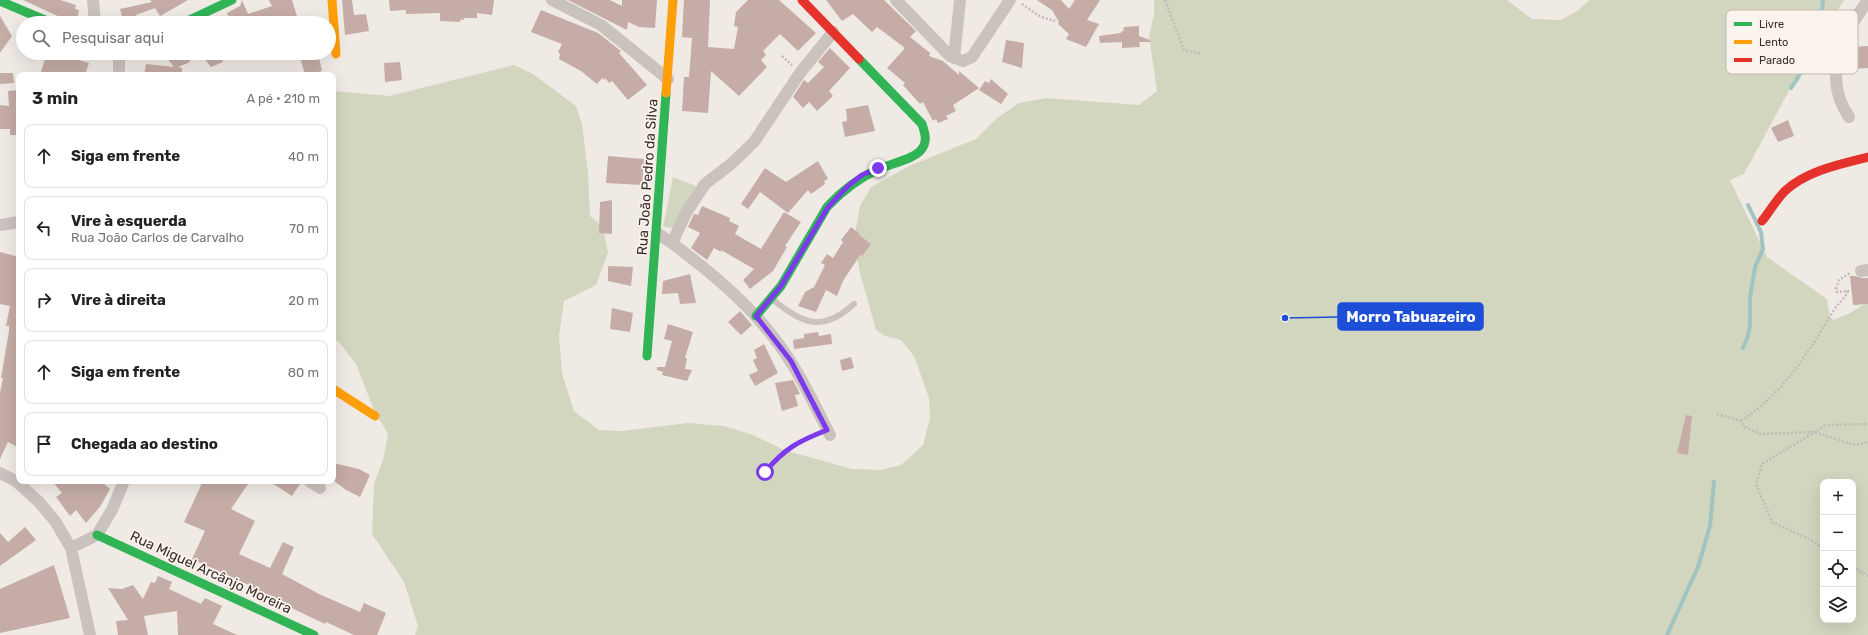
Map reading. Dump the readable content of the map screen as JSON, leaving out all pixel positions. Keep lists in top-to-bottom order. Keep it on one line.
{"streets":{"street":["Rua João Pedro da Silva","Rua Miguel Arcânjo Moreira"]},"places":["Morro Tabuazeiro"],"legend":["Livre","Lento","Parado"],"page":{"search":"Pesquisar aqui","heading":["3 min","A pé · 210 m"],"list":[["Siga em frente","40 m"],["Vire à esquerda","Rua João Carlos de Carvalho","70 m"],["Vire à direita","20 m"],["Siga em frente","80 m"],"Chegada ao destino"],"map_buttons":["+","−"]}}
